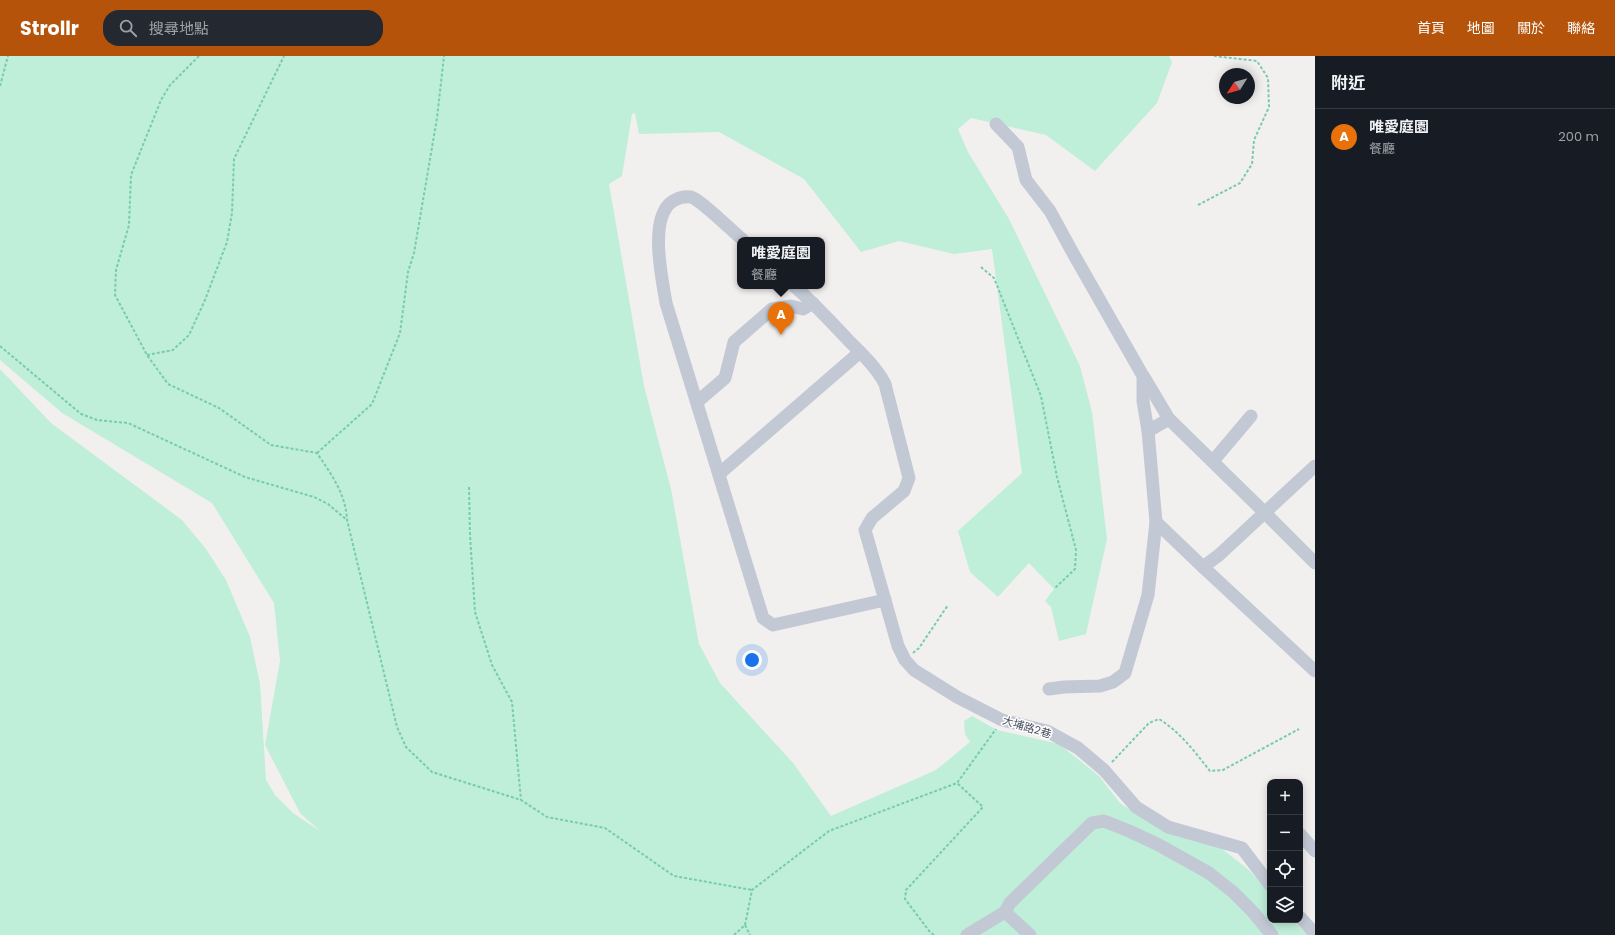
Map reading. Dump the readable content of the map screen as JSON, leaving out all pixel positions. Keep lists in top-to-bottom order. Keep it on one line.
{"streets":{"street":["大埔路2巷"]},"north":"bottom left","page":{"header":"Strollr","search":"搜尋地點","nav":["首頁","地圖","關於","聯絡"],"heading":"附近","list":[{"mark":"A","name":"唯愛庭園","note":"餐廳","value":"200 m"}],"popup":["唯愛庭園","餐廳"],"pins":"A","map_buttons":["+","−"]}}
